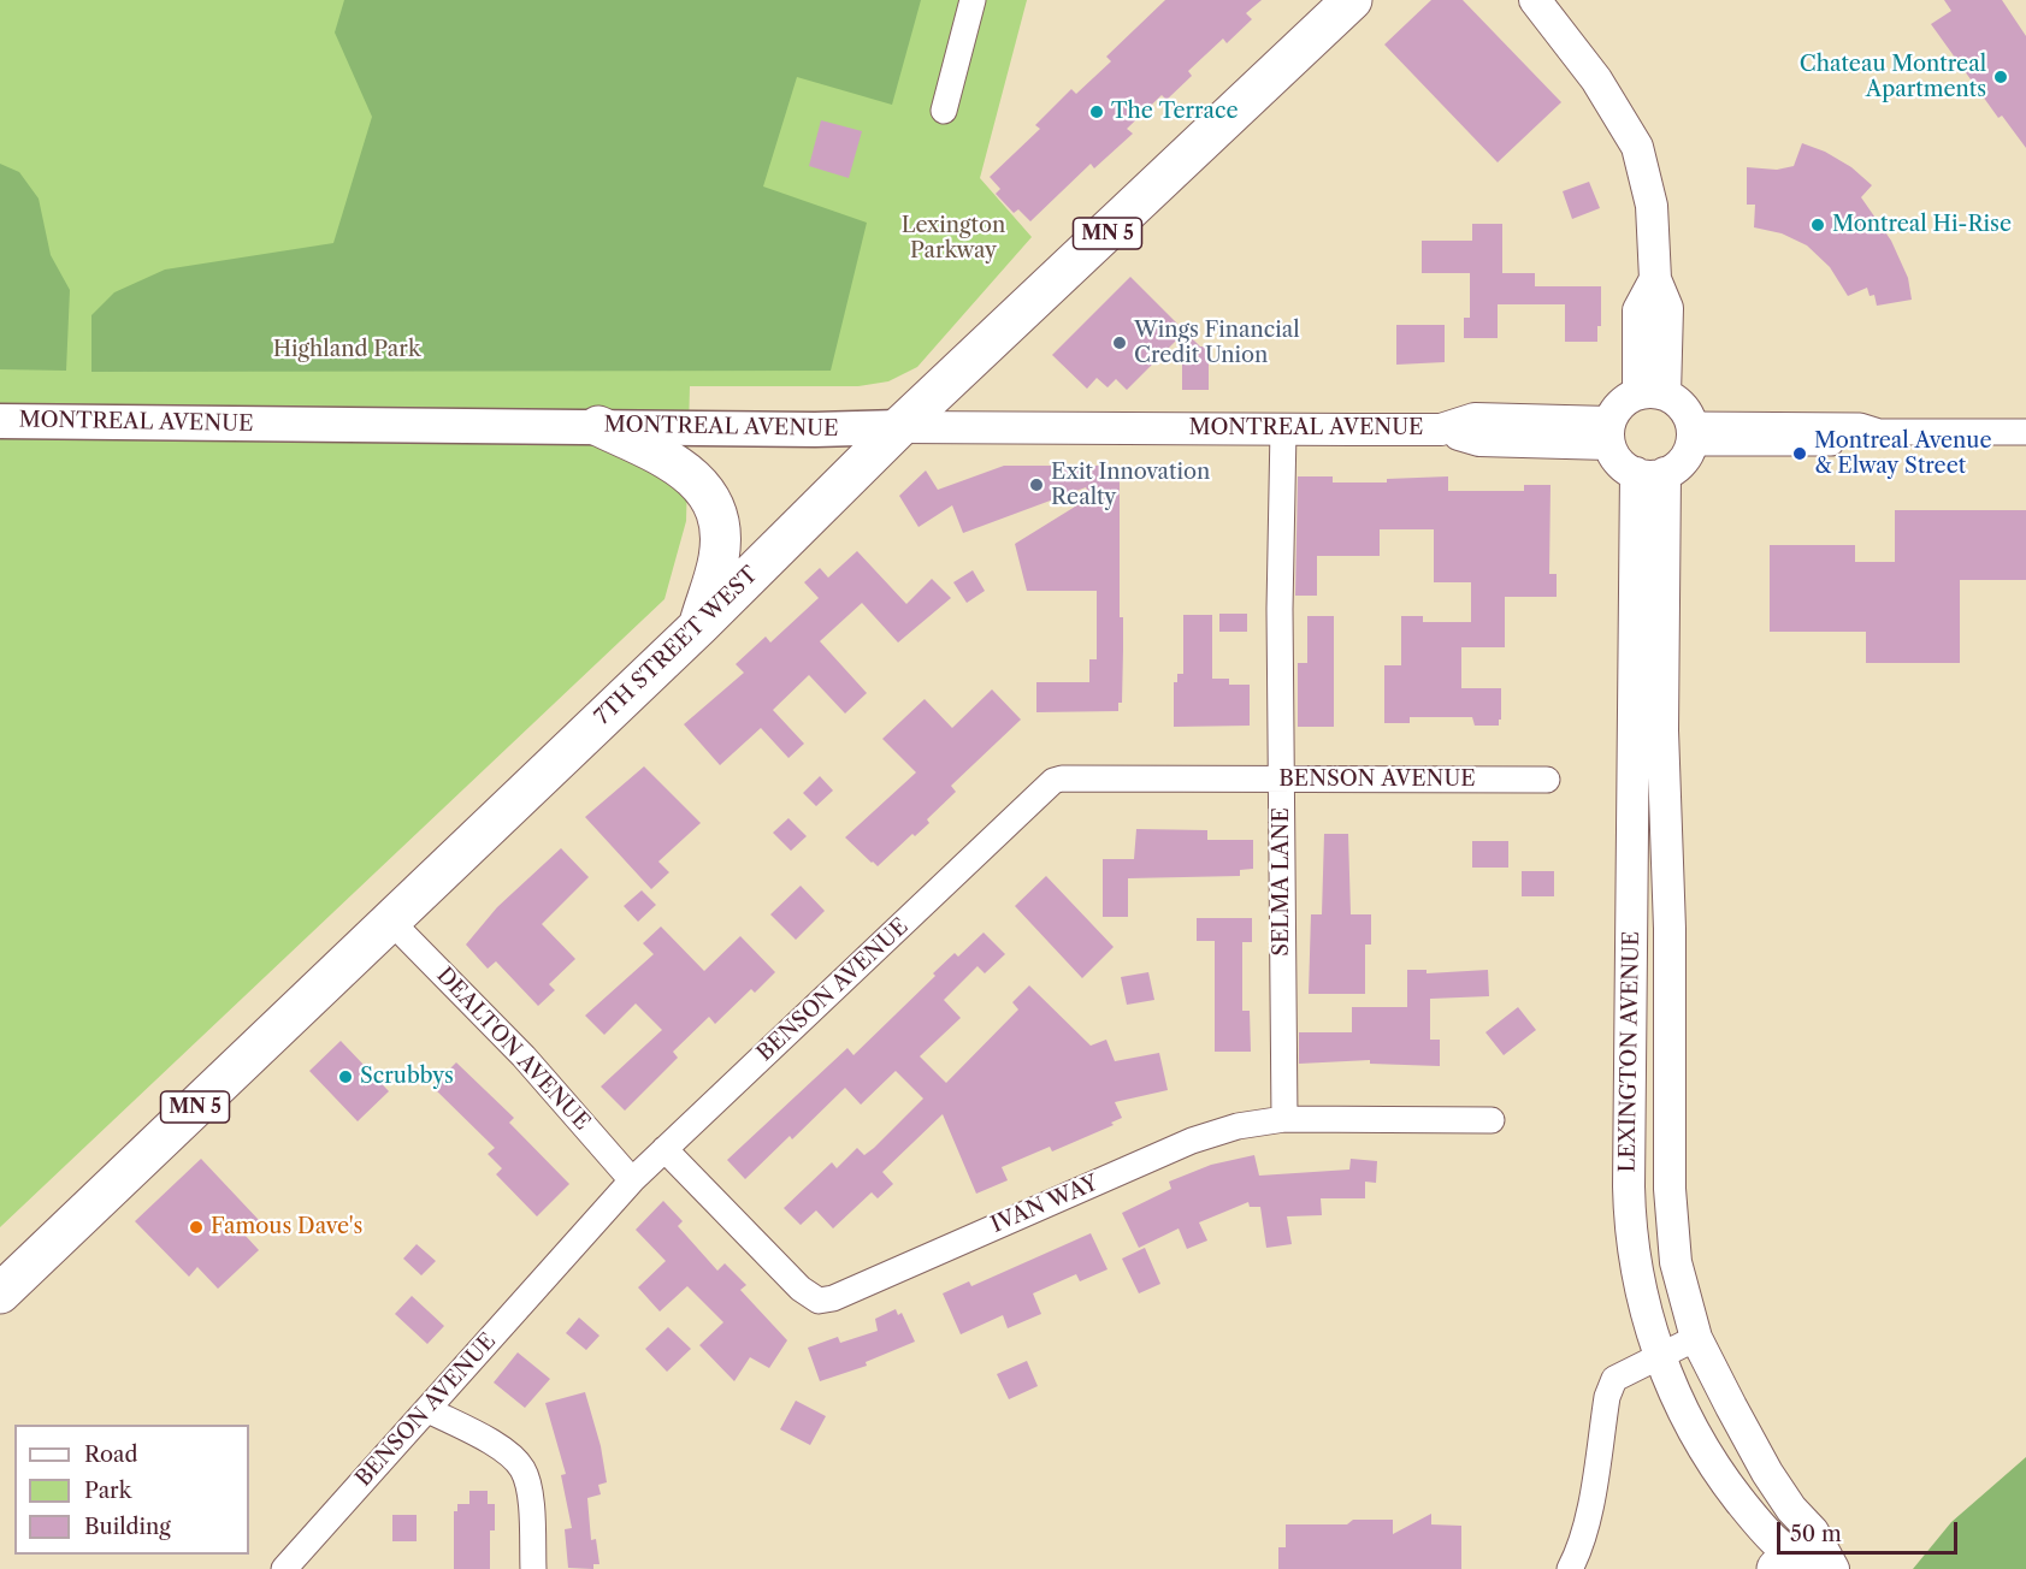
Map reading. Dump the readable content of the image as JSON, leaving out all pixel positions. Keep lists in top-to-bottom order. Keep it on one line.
{"streets":{"main road":["MN 5","MONTREAL AVENUE","7TH STREET WEST"],"street":["BENSON AVENUE","SELMA LANE","DEALTON AVENUE","LEXINGTON AVENUE","IVAN WAY"]},"crossings":[["MONTREAL AVENUE","7TH STREET WEST"],["MONTREAL AVENUE","SELMA LANE"],["MONTREAL AVENUE","LEXINGTON AVENUE"],["7TH STREET WEST","DEALTON AVENUE"],["BENSON AVENUE","SELMA LANE"],["BENSON AVENUE","DEALTON AVENUE"],["BENSON AVENUE","IVAN WAY"],["SELMA LANE","IVAN WAY"]],"parks":["Lexington Parkway","Highland Park"],"places":["Chateau Montreal Apartments","The Terrace","Montreal Hi-Rise","Wings Financial Credit Union","Montreal Avenue & Elway Street","Exit Innovation Realty","Scrubbys","Famous Dave's"],"legend":["Road","Park","Building"],"scale_bar":"50 m"}
